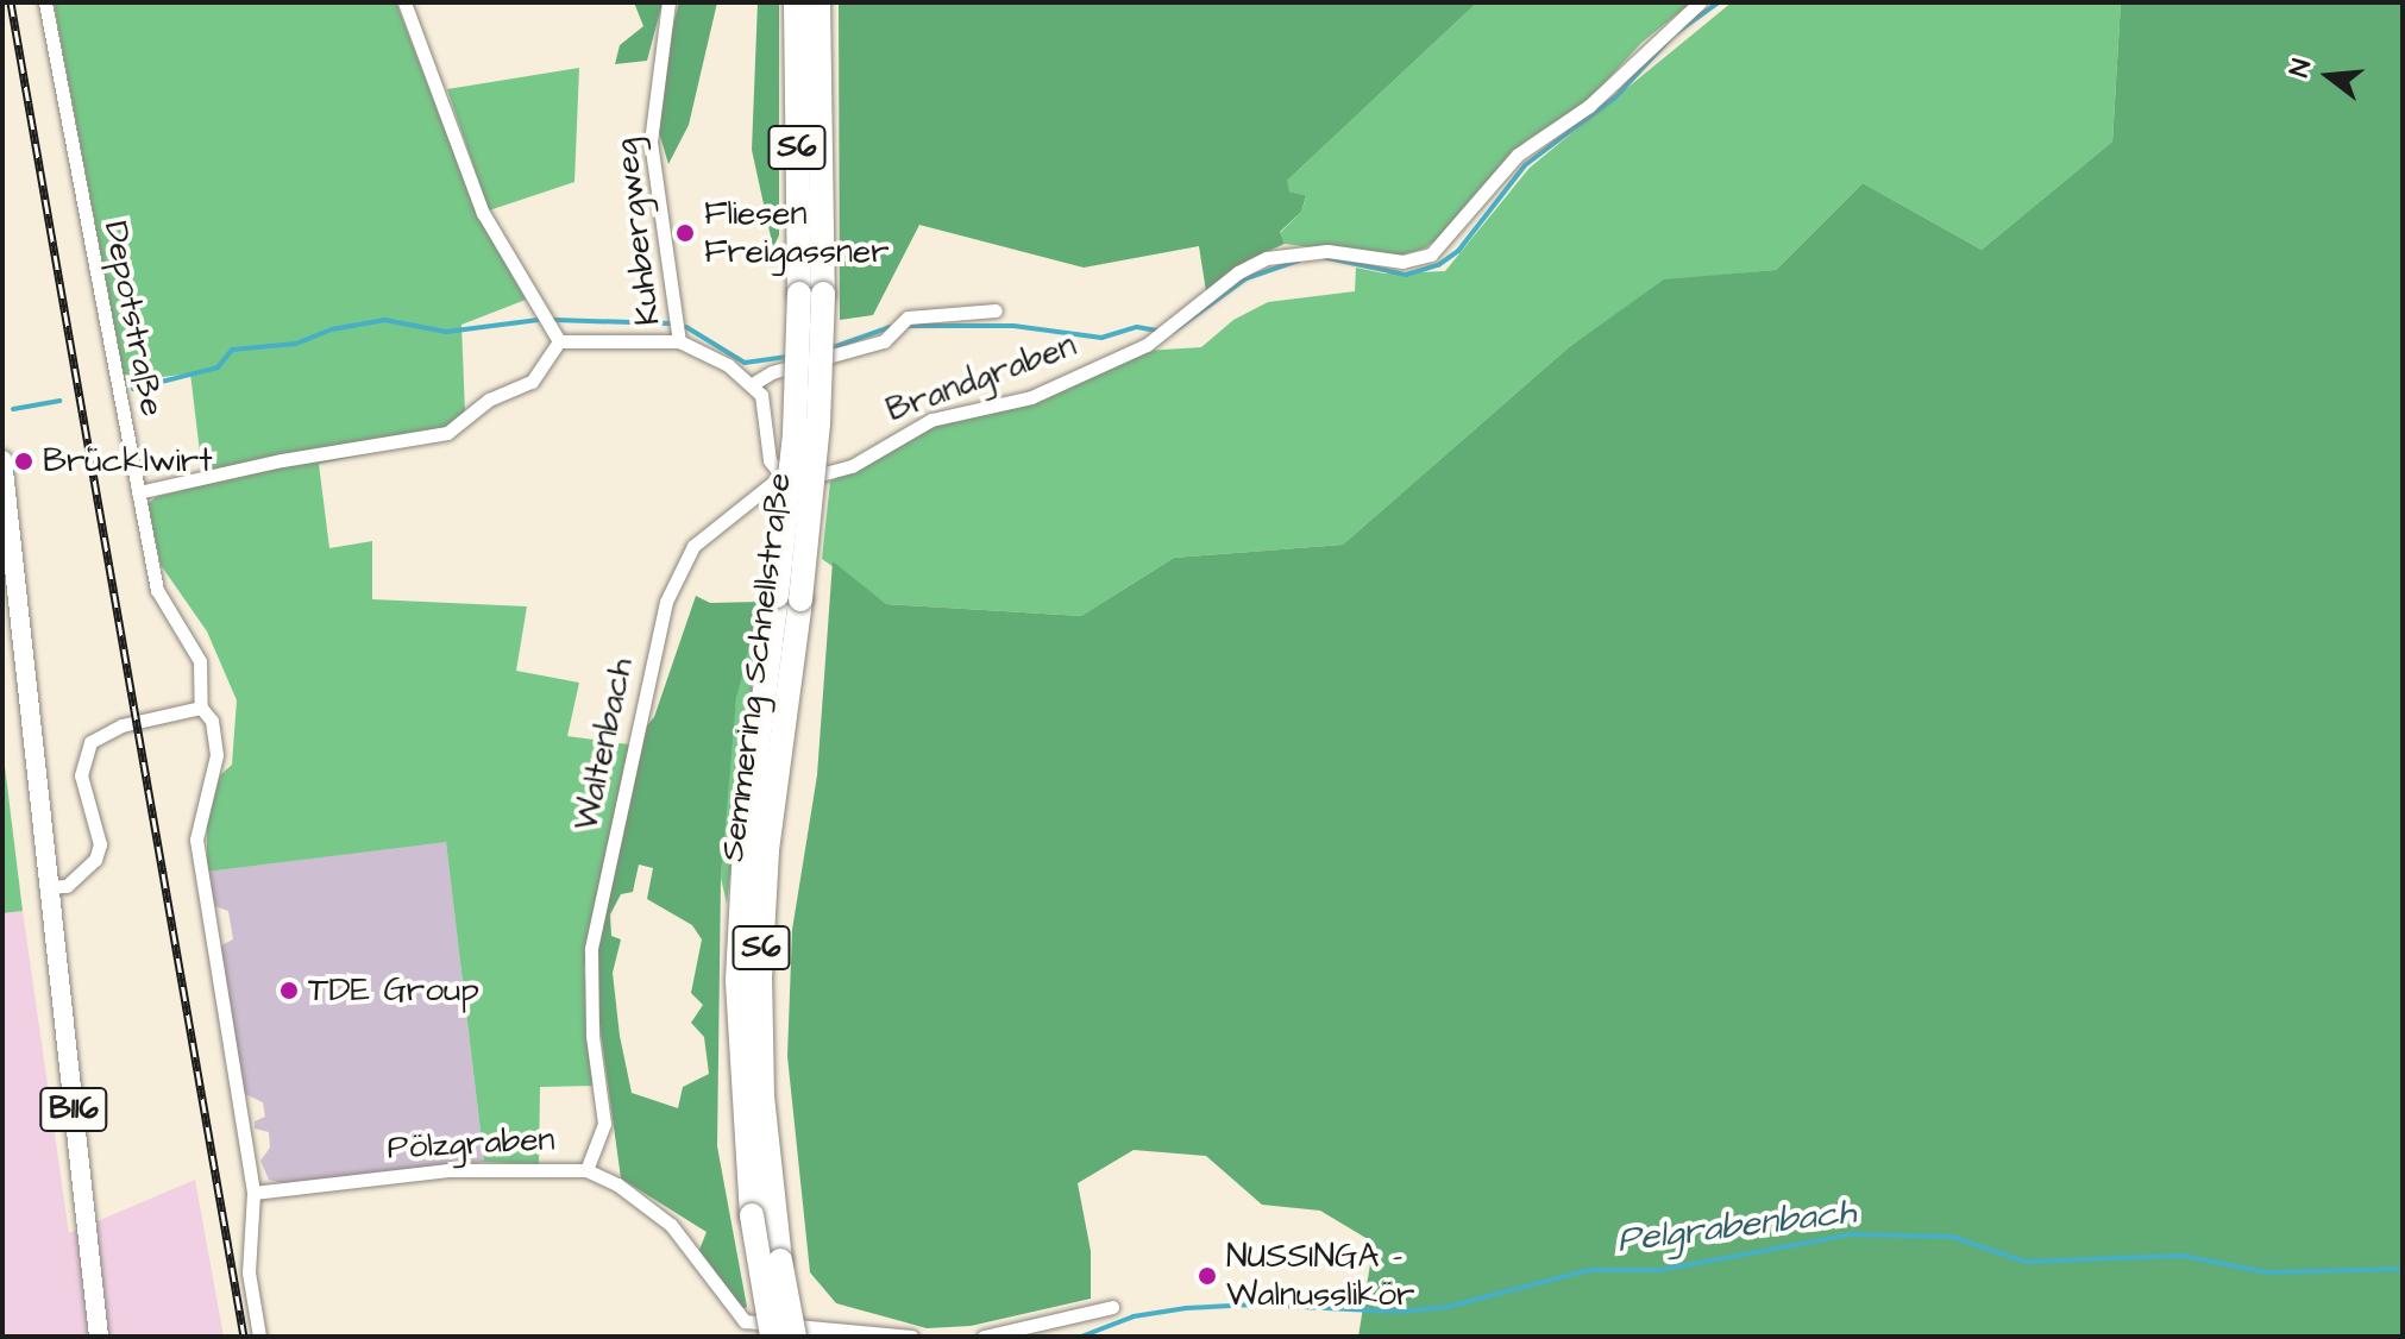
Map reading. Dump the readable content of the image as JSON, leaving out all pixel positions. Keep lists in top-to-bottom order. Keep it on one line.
{"streets":{"highway":["S6","Semmering Schnellstraße"],"main road":["B116"],"street":["Kuhbergweg","Depotstraße","Brandgraben","Waltenbach","Pölzgraben"]},"crossings":[["Depotstraße","Pölzgraben"],["Brandgraben","Waltenbach"],["Waltenbach","Pölzgraben"]],"water":["Pelgrabenbach"],"places":["Fliesen Freigassner","Brücklwirt","TDE Group","NUSSINGA - Walnusslikör"],"north":"left"}
